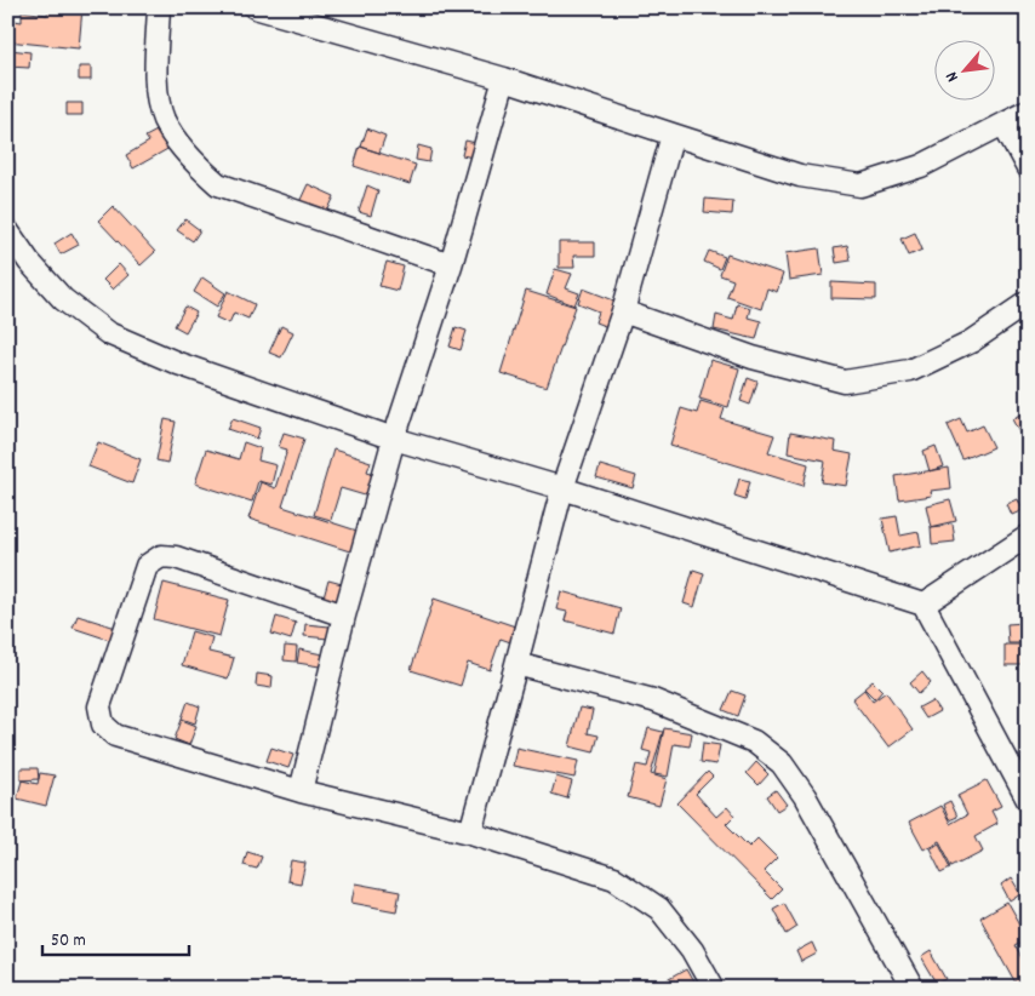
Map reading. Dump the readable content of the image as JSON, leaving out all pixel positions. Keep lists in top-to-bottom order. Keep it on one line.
{"scale_bar":"50 m","north":"bottom left"}
